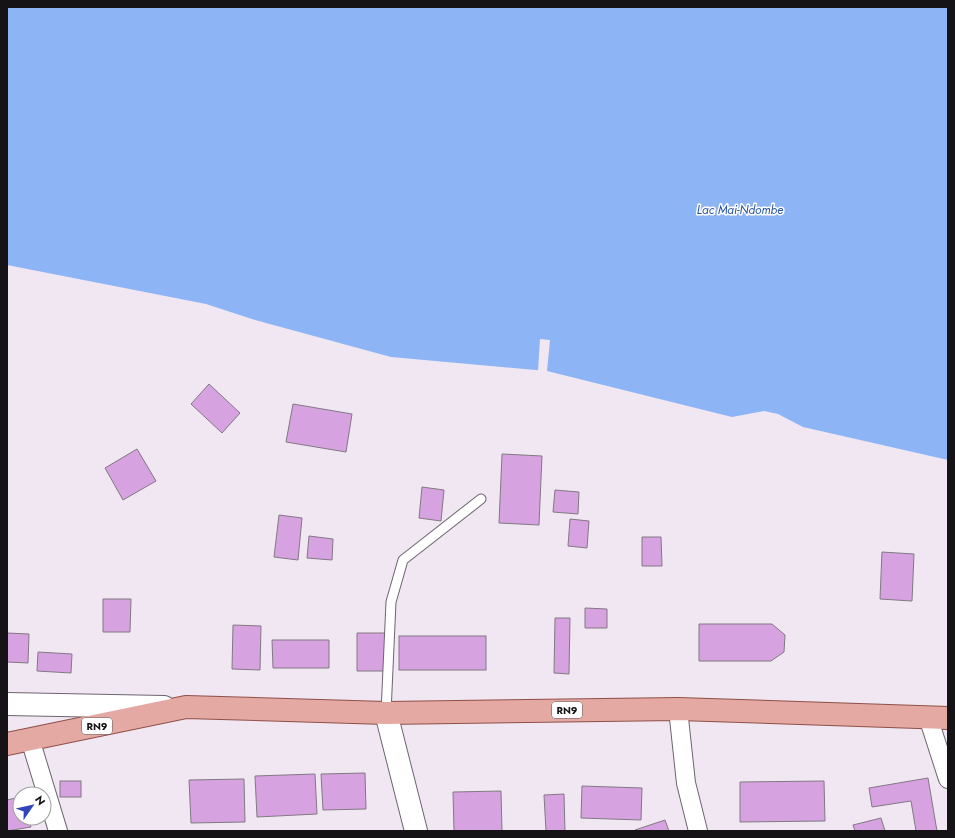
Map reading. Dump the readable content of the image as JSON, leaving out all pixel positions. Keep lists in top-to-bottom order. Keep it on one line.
{"streets":{"main road":["RN9"]},"water":["Lac Mai-Ndombe"],"north":"top right"}
